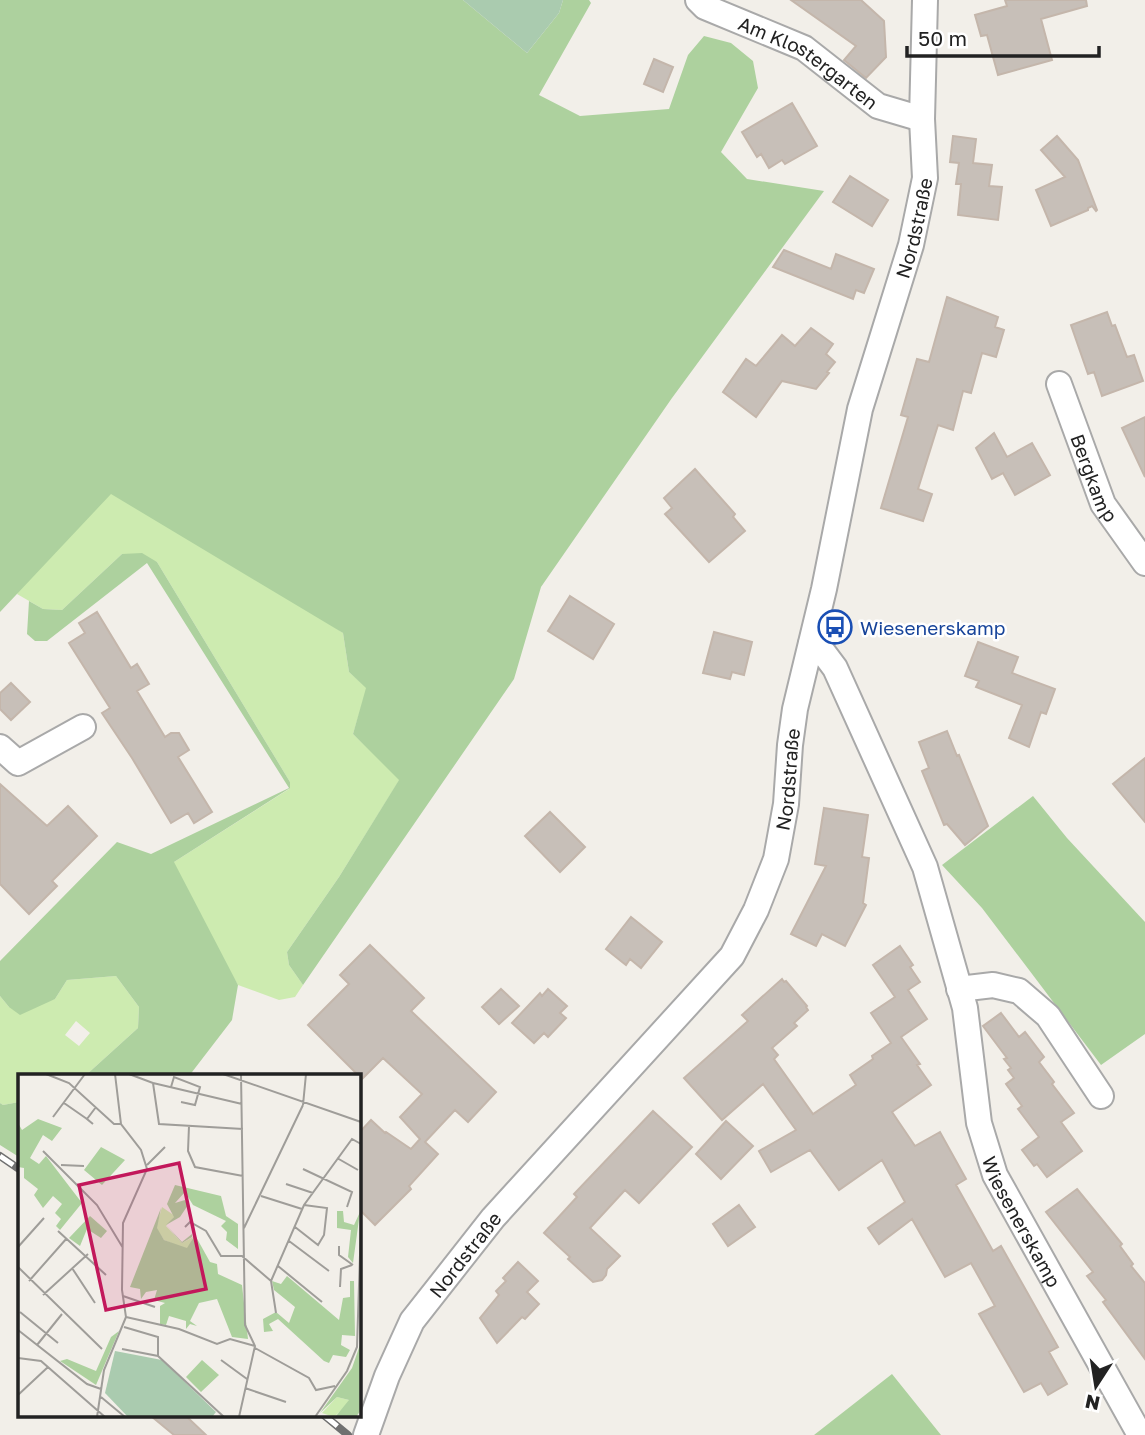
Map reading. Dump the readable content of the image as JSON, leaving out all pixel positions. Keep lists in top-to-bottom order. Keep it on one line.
{"streets":{"street":["Am Klostergarten","Nordstraße","Bergkamp","Wiesenerskamp"]},"crossings":[["Am Klostergarten","Nordstraße"],["Nordstraße","Wiesenerskamp"]],"places":{"bus stop":["Wiesenerskamp"]},"scale_bar":"50 m","north":"bottom"}
